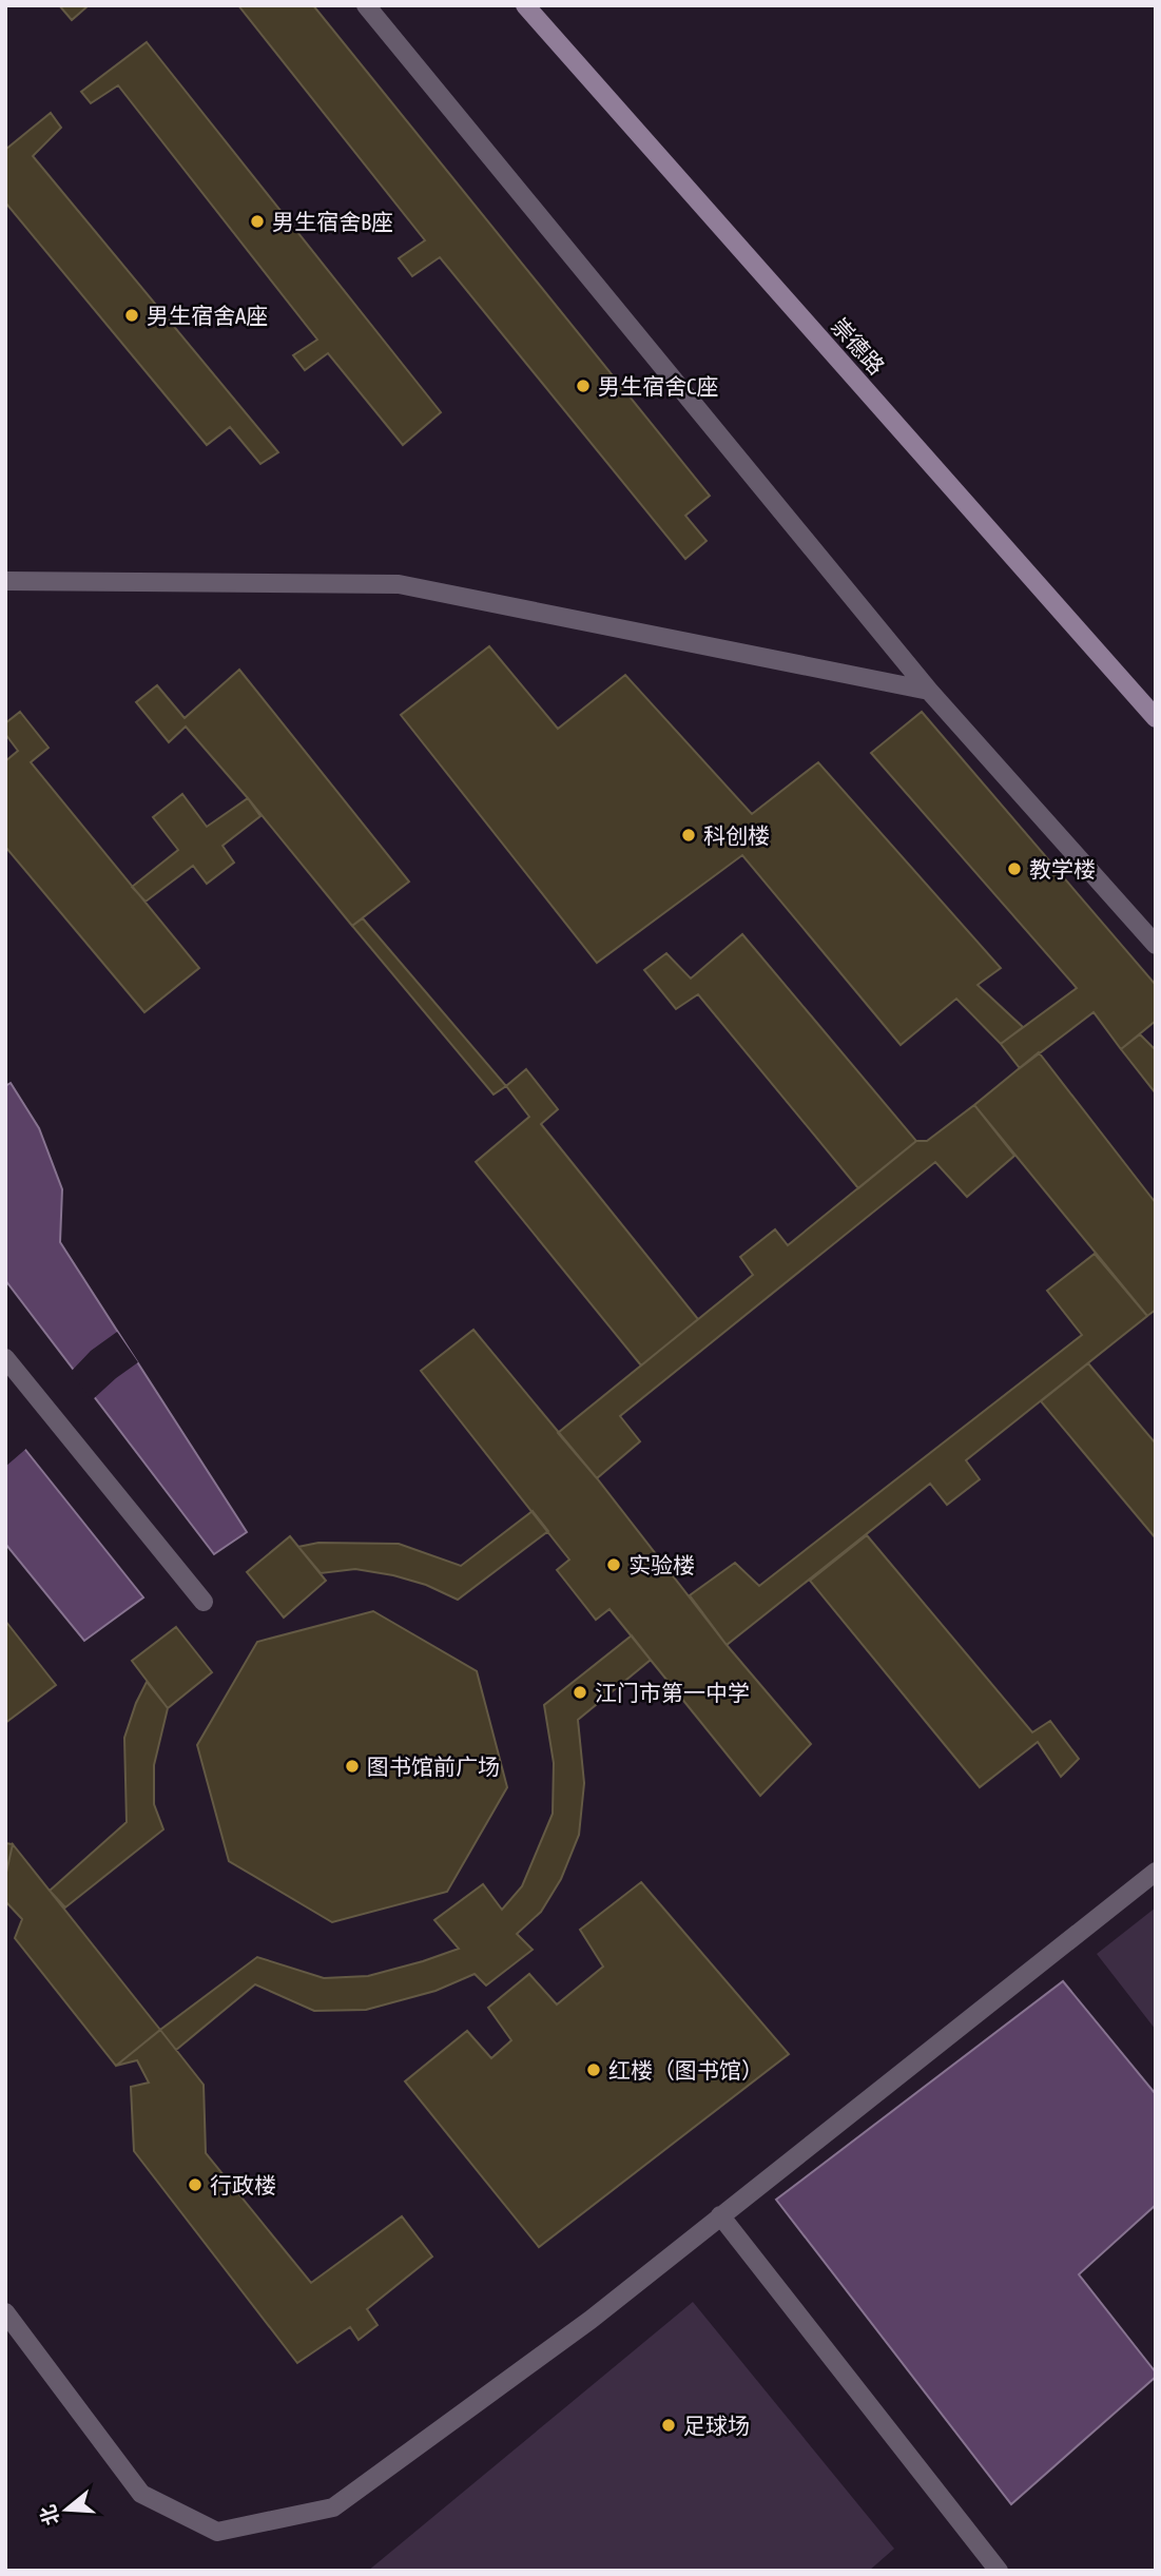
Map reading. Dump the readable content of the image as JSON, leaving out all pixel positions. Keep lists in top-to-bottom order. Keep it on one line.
{"streets":{"street":["崇德路"]},"places":["男生宿舍B座","男生宿舍A座","男生宿舍C座","科创楼","教学楼","实验楼","江门市第一中学","图书馆前广场","红楼（图书馆）","行政楼","足球场"],"north":"left"}
